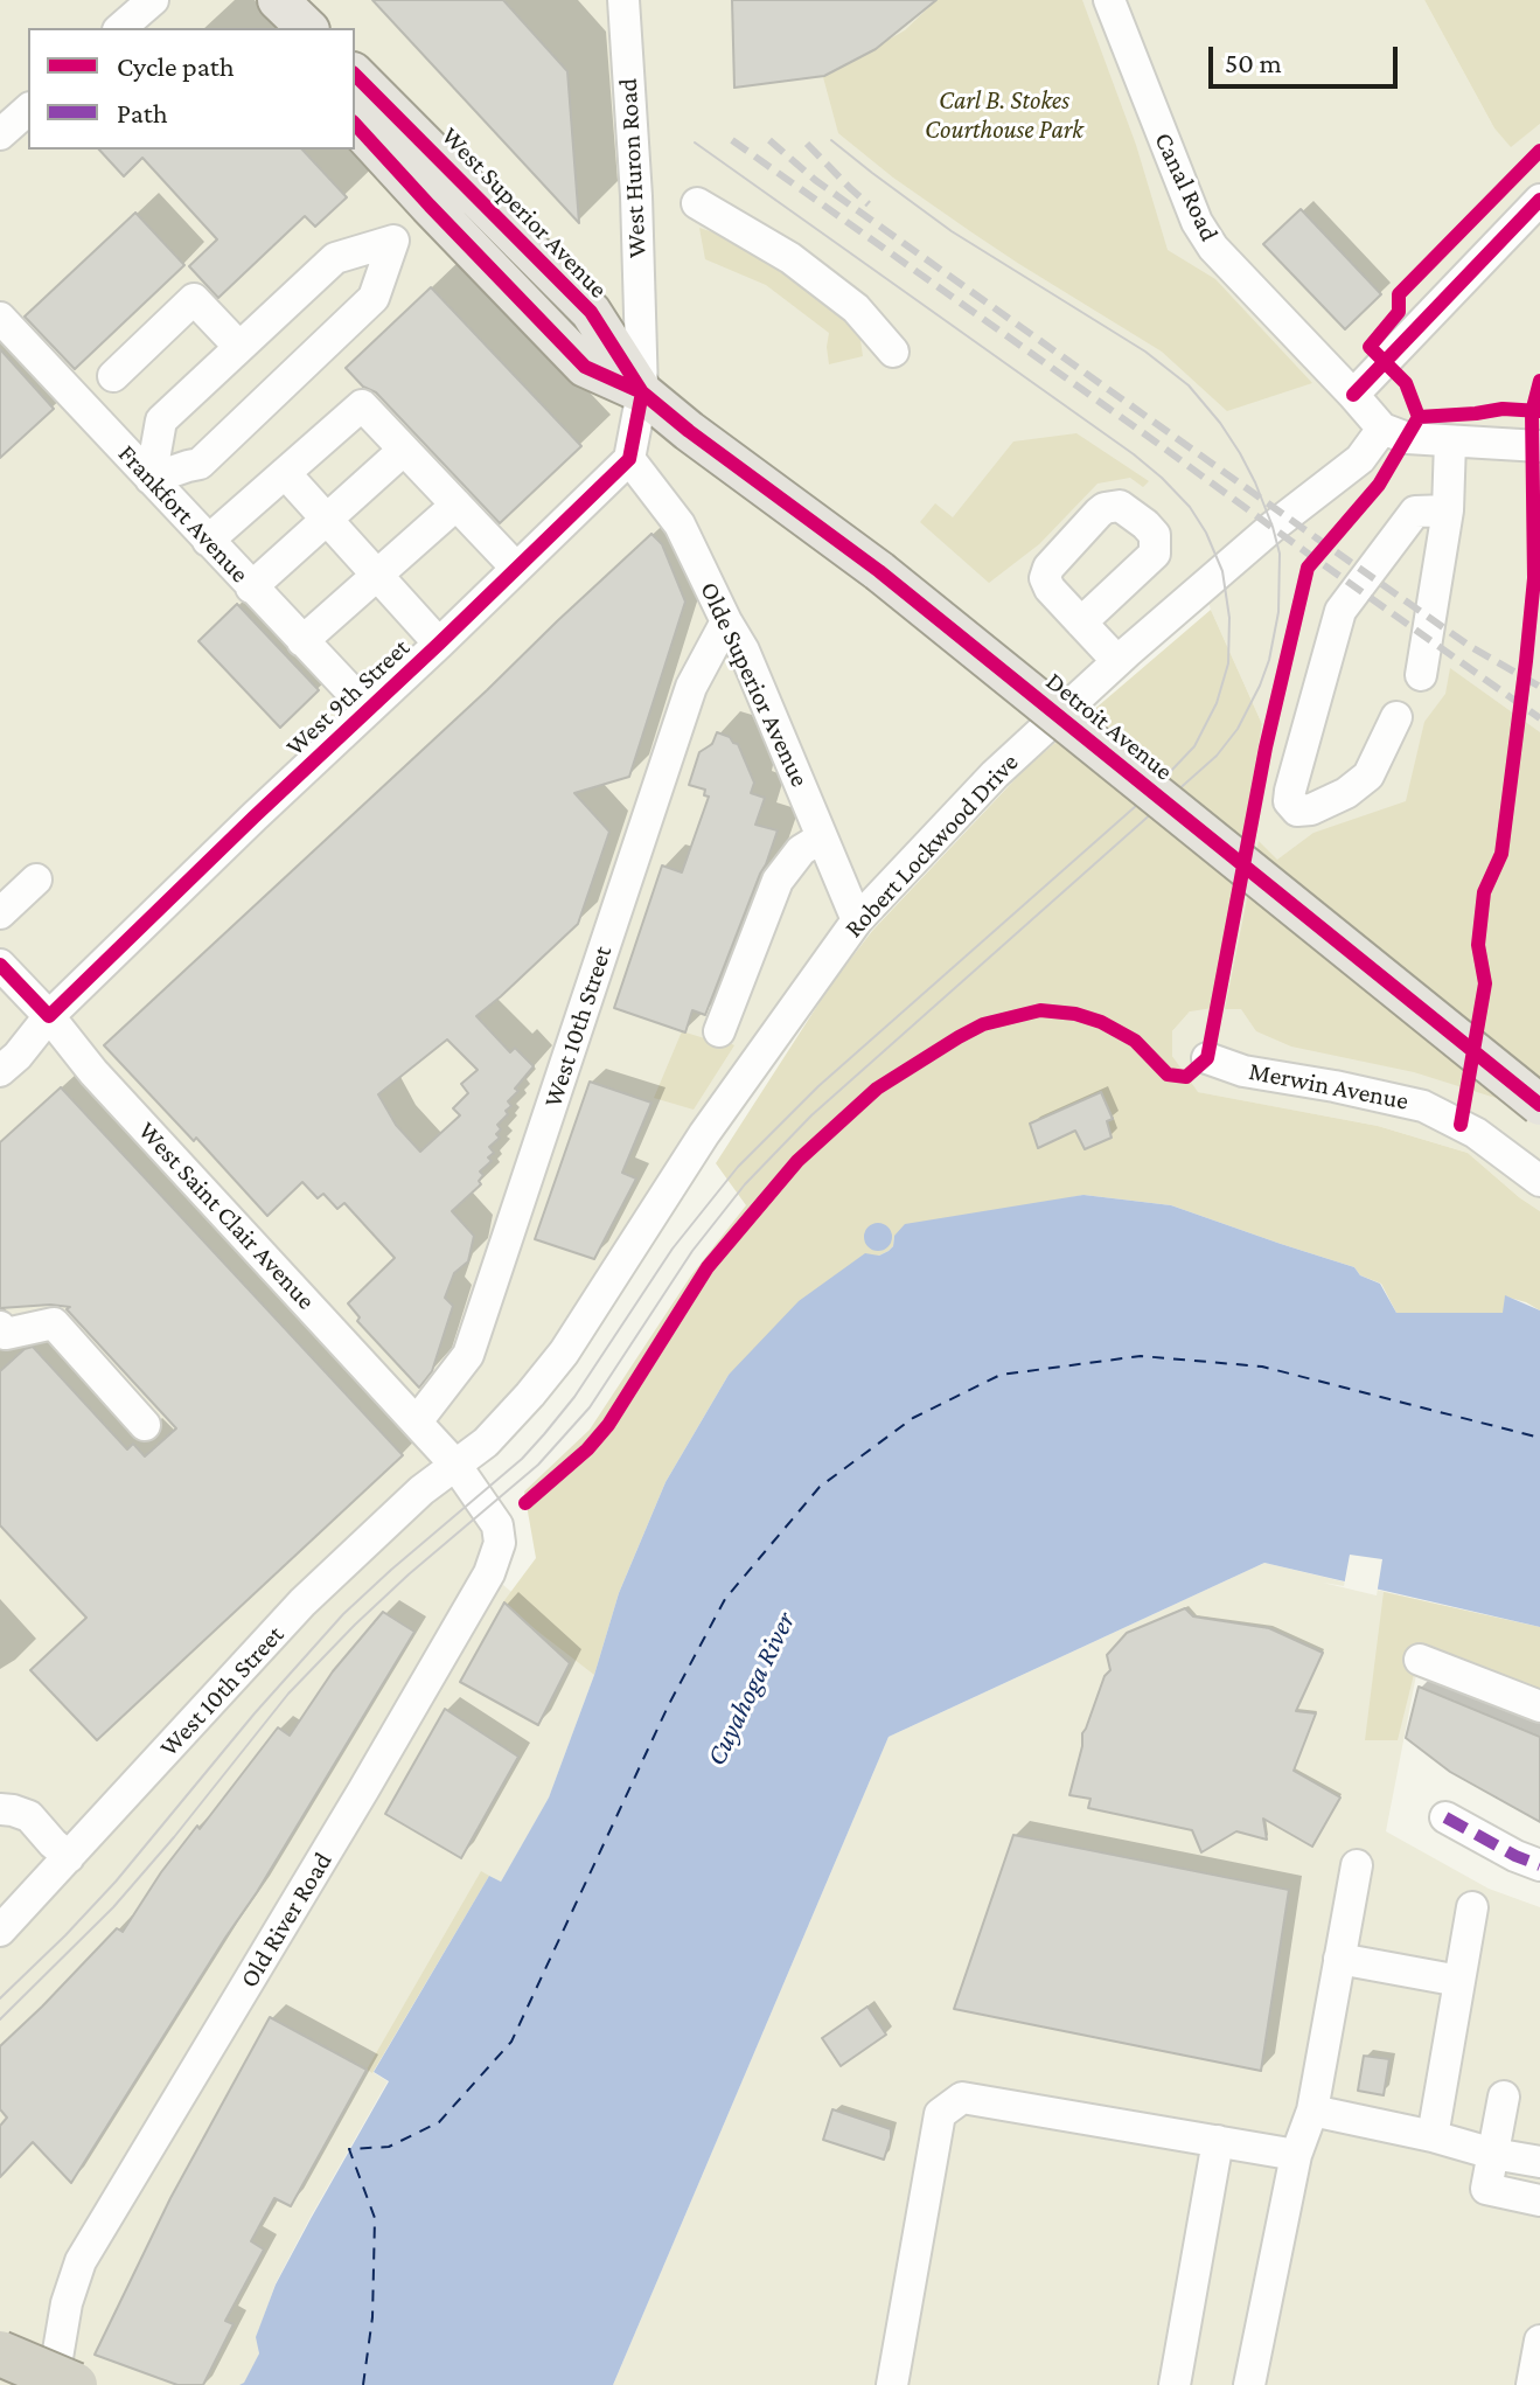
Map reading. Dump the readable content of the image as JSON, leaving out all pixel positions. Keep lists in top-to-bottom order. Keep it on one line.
{"streets":{"main road":["West Superior Avenue","Detroit Avenue"],"street":["West Huron Road","Canal Road","Frankfort Avenue","Olde Superior Avenue","West 9th Street","Robert Lockwood Drive","West 10th Street","Merwin Avenue","West Saint Clair Avenue","Old River Road"]},"crossings":[["West Huron Road","West Superior Avenue"],["West Huron Road","Detroit Avenue"],["Canal Road","Robert Lockwood Drive"],["West Superior Avenue","Detroit Avenue"],["Frankfort Avenue","West 9th Street"],["Olde Superior Avenue","West 9th Street"],["Olde Superior Avenue","Robert Lockwood Drive"],["Olde Superior Avenue","West 10th Street"],["West 9th Street","West Saint Clair Avenue"],["Robert Lockwood Drive","West 10th Street"],["Robert Lockwood Drive","West Saint Clair Avenue"],["Robert Lockwood Drive","Old River Road"],["West 10th Street","West Saint Clair Avenue"],["West 10th Street","Old River Road"],["West Saint Clair Avenue","Old River Road"]],"water":["Cuyahoga River"],"parks":["Carl B. Stokes Courthouse Park"],"legend":["Cycle path","Path"],"scale_bar":"50 m"}
